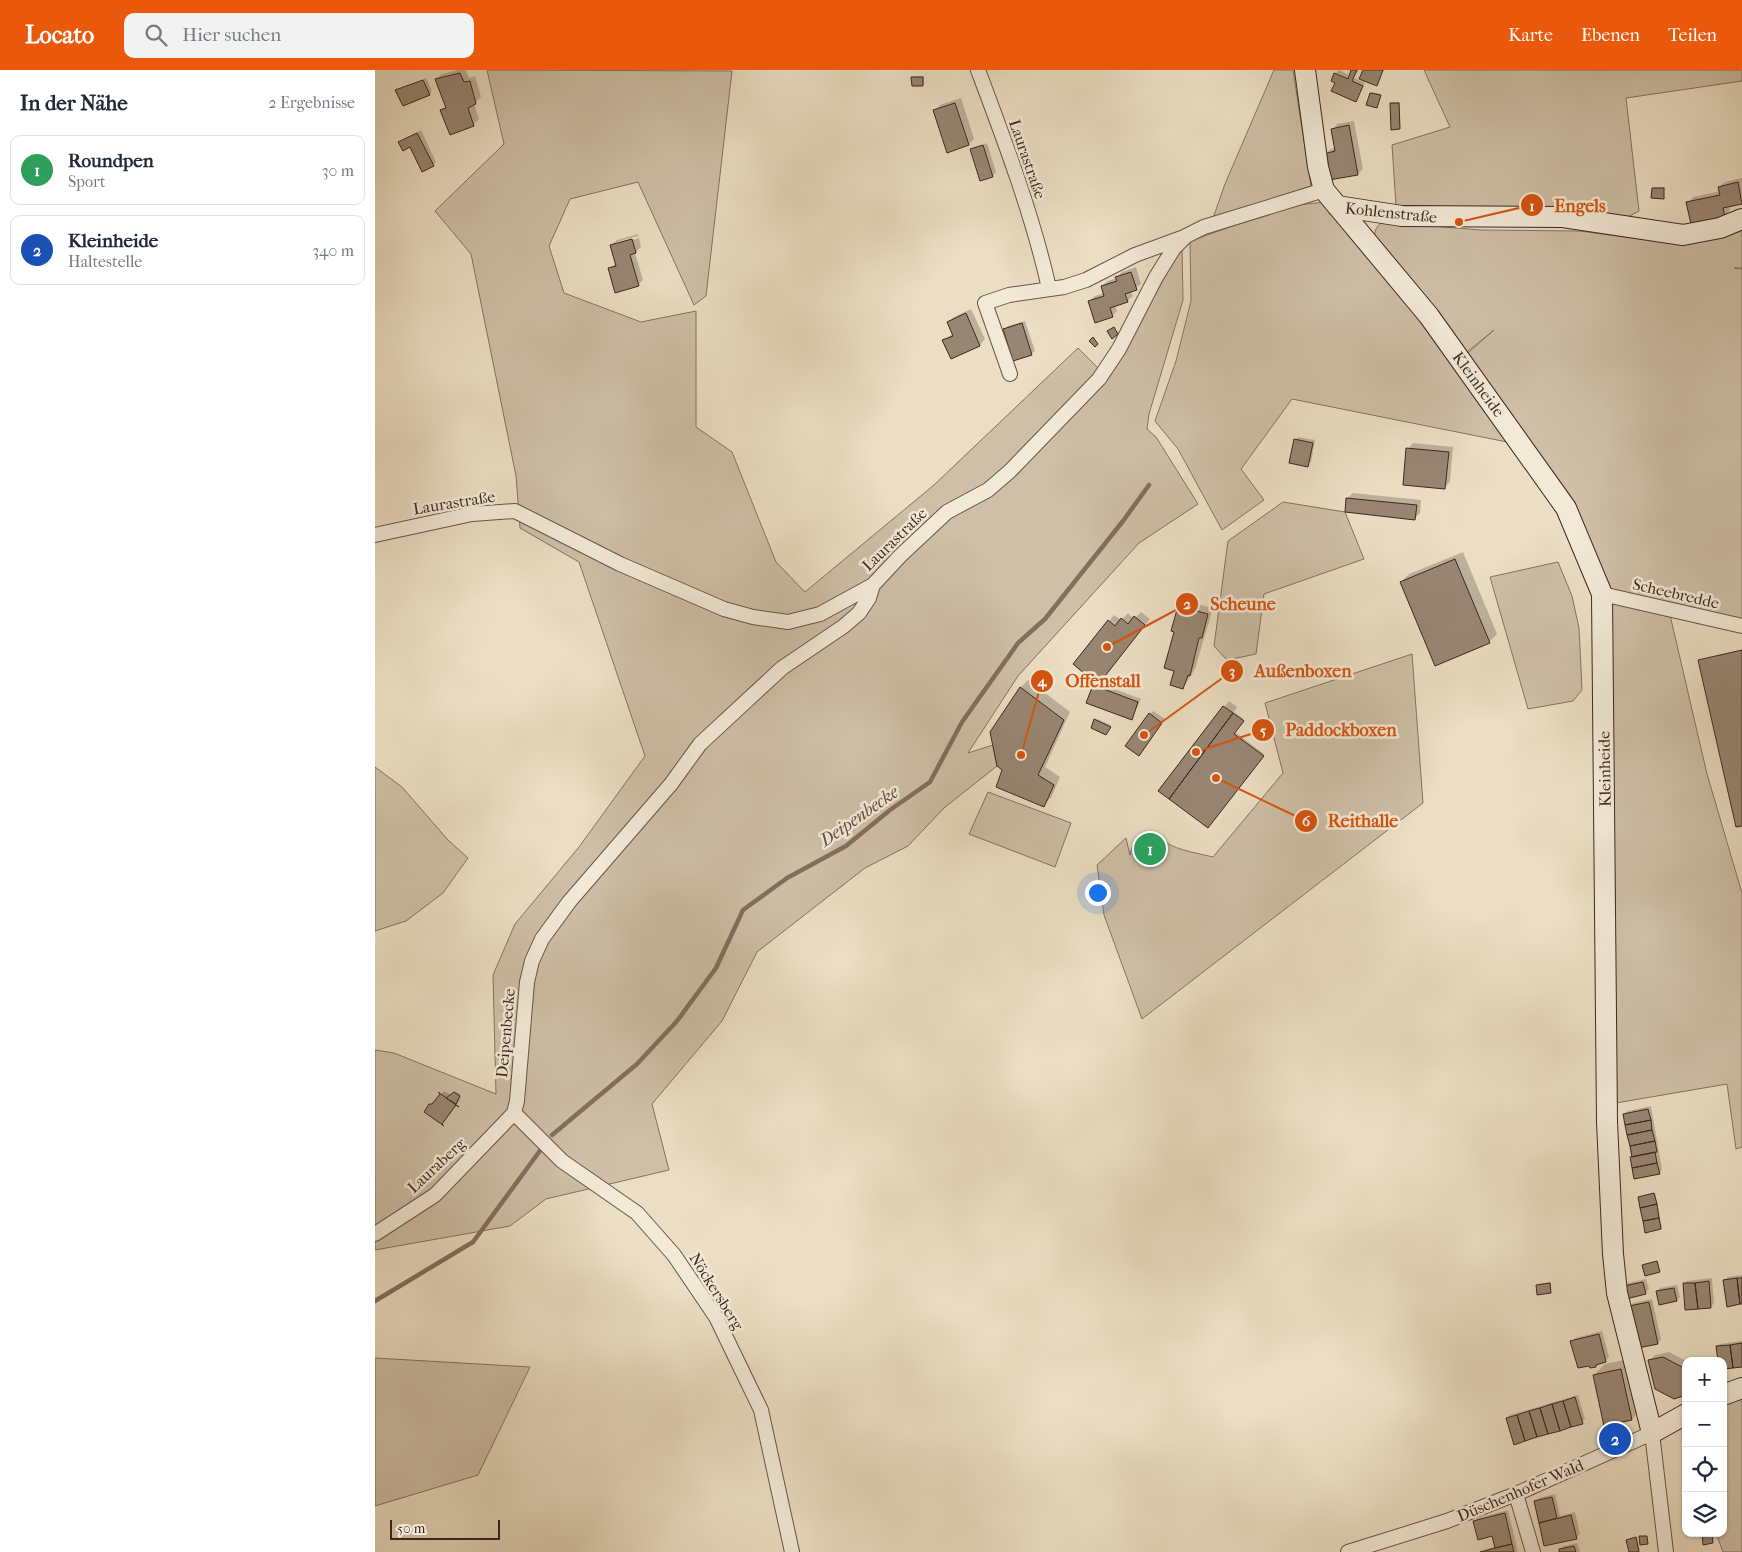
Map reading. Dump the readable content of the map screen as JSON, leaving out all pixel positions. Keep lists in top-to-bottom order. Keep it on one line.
{"streets":{"street":["Laurastraße","Kohlenstraße","Kleinheide","Scheebredde","Deipenbecke","Lauraberg","Nöckersberg","Düschenhofer Wald"]},"crossings":[["Laurastraße","Kohlenstraße"],["Laurastraße","Kleinheide"],["Laurastraße","Deipenbecke"],["Kohlenstraße","Kleinheide"],["Kleinheide","Scheebredde"],["Kleinheide","Düschenhofer Wald"],["Deipenbecke","Lauraberg"],["Deipenbecke","Nöckersberg"],["Lauraberg","Nöckersberg"]],"water":["Deipenbecke"],"places":["Engels","Scheune","Außenboxen","Paddockboxen","Offenstall","Reithalle"],"scale_bar":"50 m","page":{"header":"Locato","search":"Hier suchen","nav":["Karte","Ebenen","Teilen"],"heading":["In der Nähe","2 Ergebnisse"],"list":[{"mark":"1","name":"Roundpen","note":"Sport","value":"30 m"},{"mark":"2","name":"Kleinheide","note":"Haltestelle","value":"340 m"}],"pins":["1","2"],"map_buttons":["+","−"],"scale":"50 m"}}
